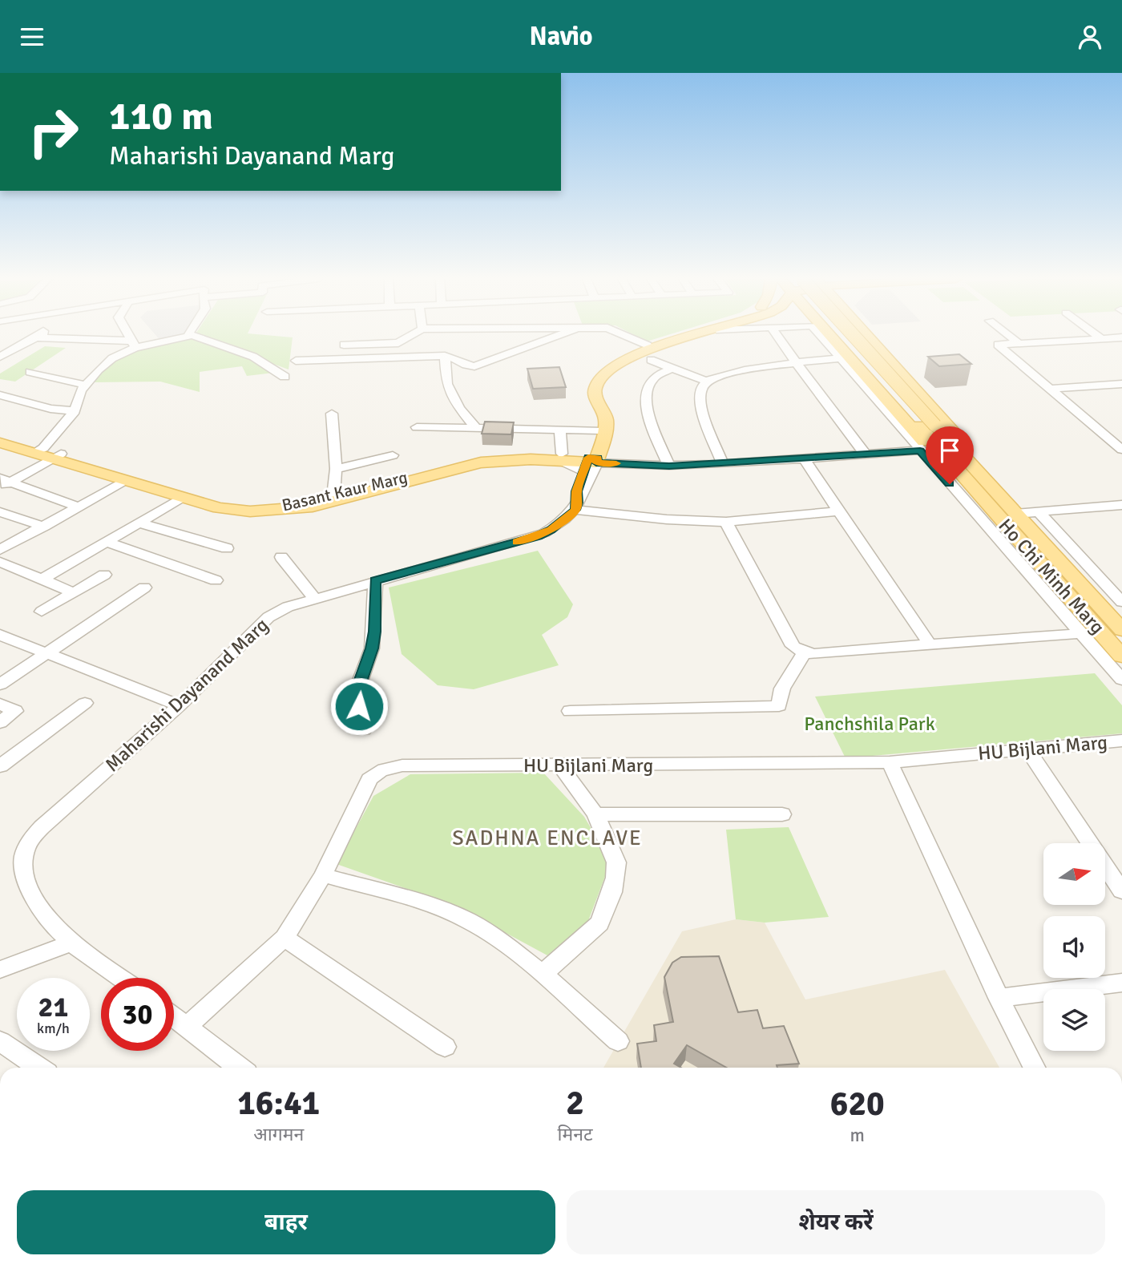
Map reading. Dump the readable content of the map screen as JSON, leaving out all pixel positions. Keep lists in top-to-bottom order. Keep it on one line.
{"streets":{"main road":["Basant Kaur Marg","Ho Chi Minh Marg","Maharishi Dayanand Marg"],"street":["HU Bijlani Marg"]},"crossings":[["Basant Kaur Marg","Maharishi Dayanand Marg"]],"districts":["SADHNA ENCLAVE"],"parks":["Panchshila Park"],"north":"right","page":{"header":"Navio","turn":["110 m","Maharishi Dayanand Marg"],"speed":"21 km/h","limit":"30","eta":["16:41","आगमन","2","मिनट","620","m"],"buttons":["बाहर","शेयर करें"]}}
